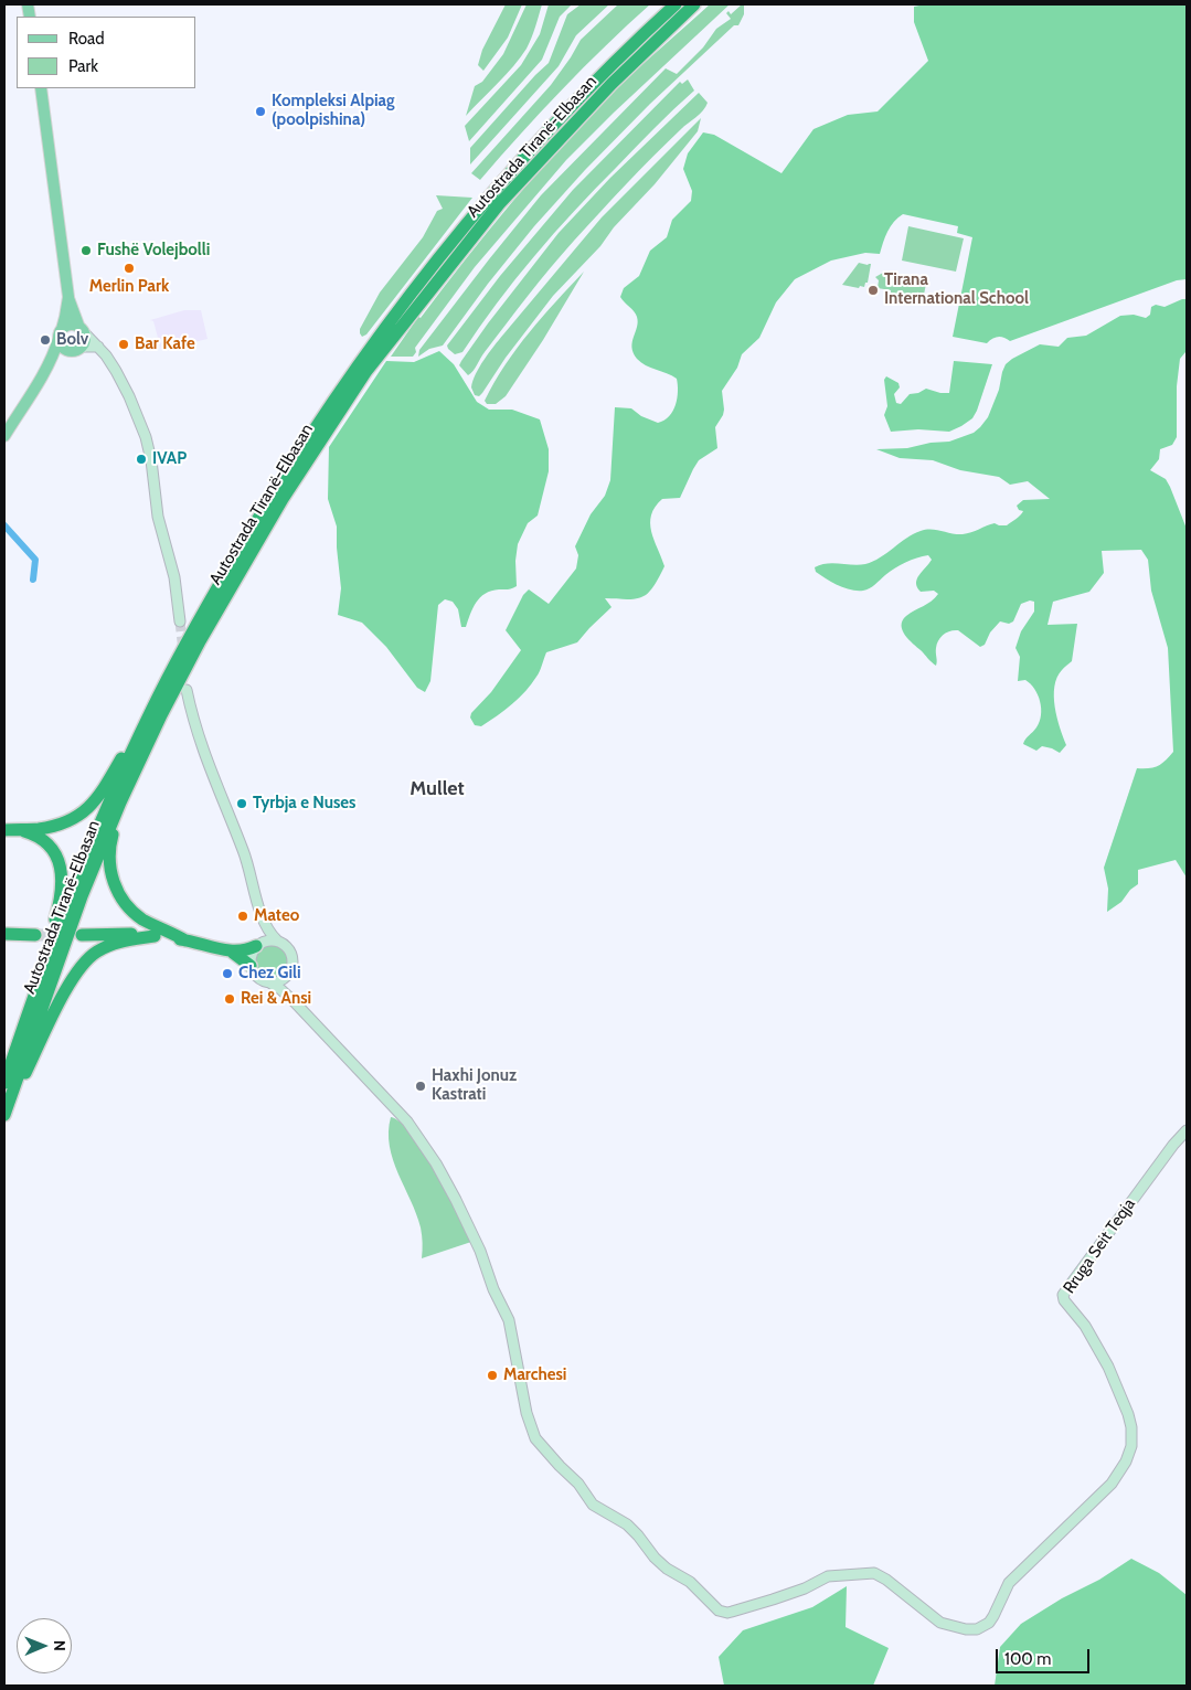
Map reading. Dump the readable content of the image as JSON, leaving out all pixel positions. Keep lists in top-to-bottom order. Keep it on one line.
{"streets":{"highway":["Autostrada Tiranë-Elbasan"],"main road":["Rruga Seit Teqja"]},"districts":["Mullet"],"places":["Kompleksi Alpiag (poolpishina)","Fushë Volejbolli","Merlin Park","Tirana International School","Bolv","Bar Kafe","IVAP","Tyrbja e Nuses","Mateo","Chez Gili","Rei & Ansi","Haxhi Jonuz Kastrati","Marchesi"],"legend":["Road","Park"],"scale_bar":"100 m","north":"right"}
